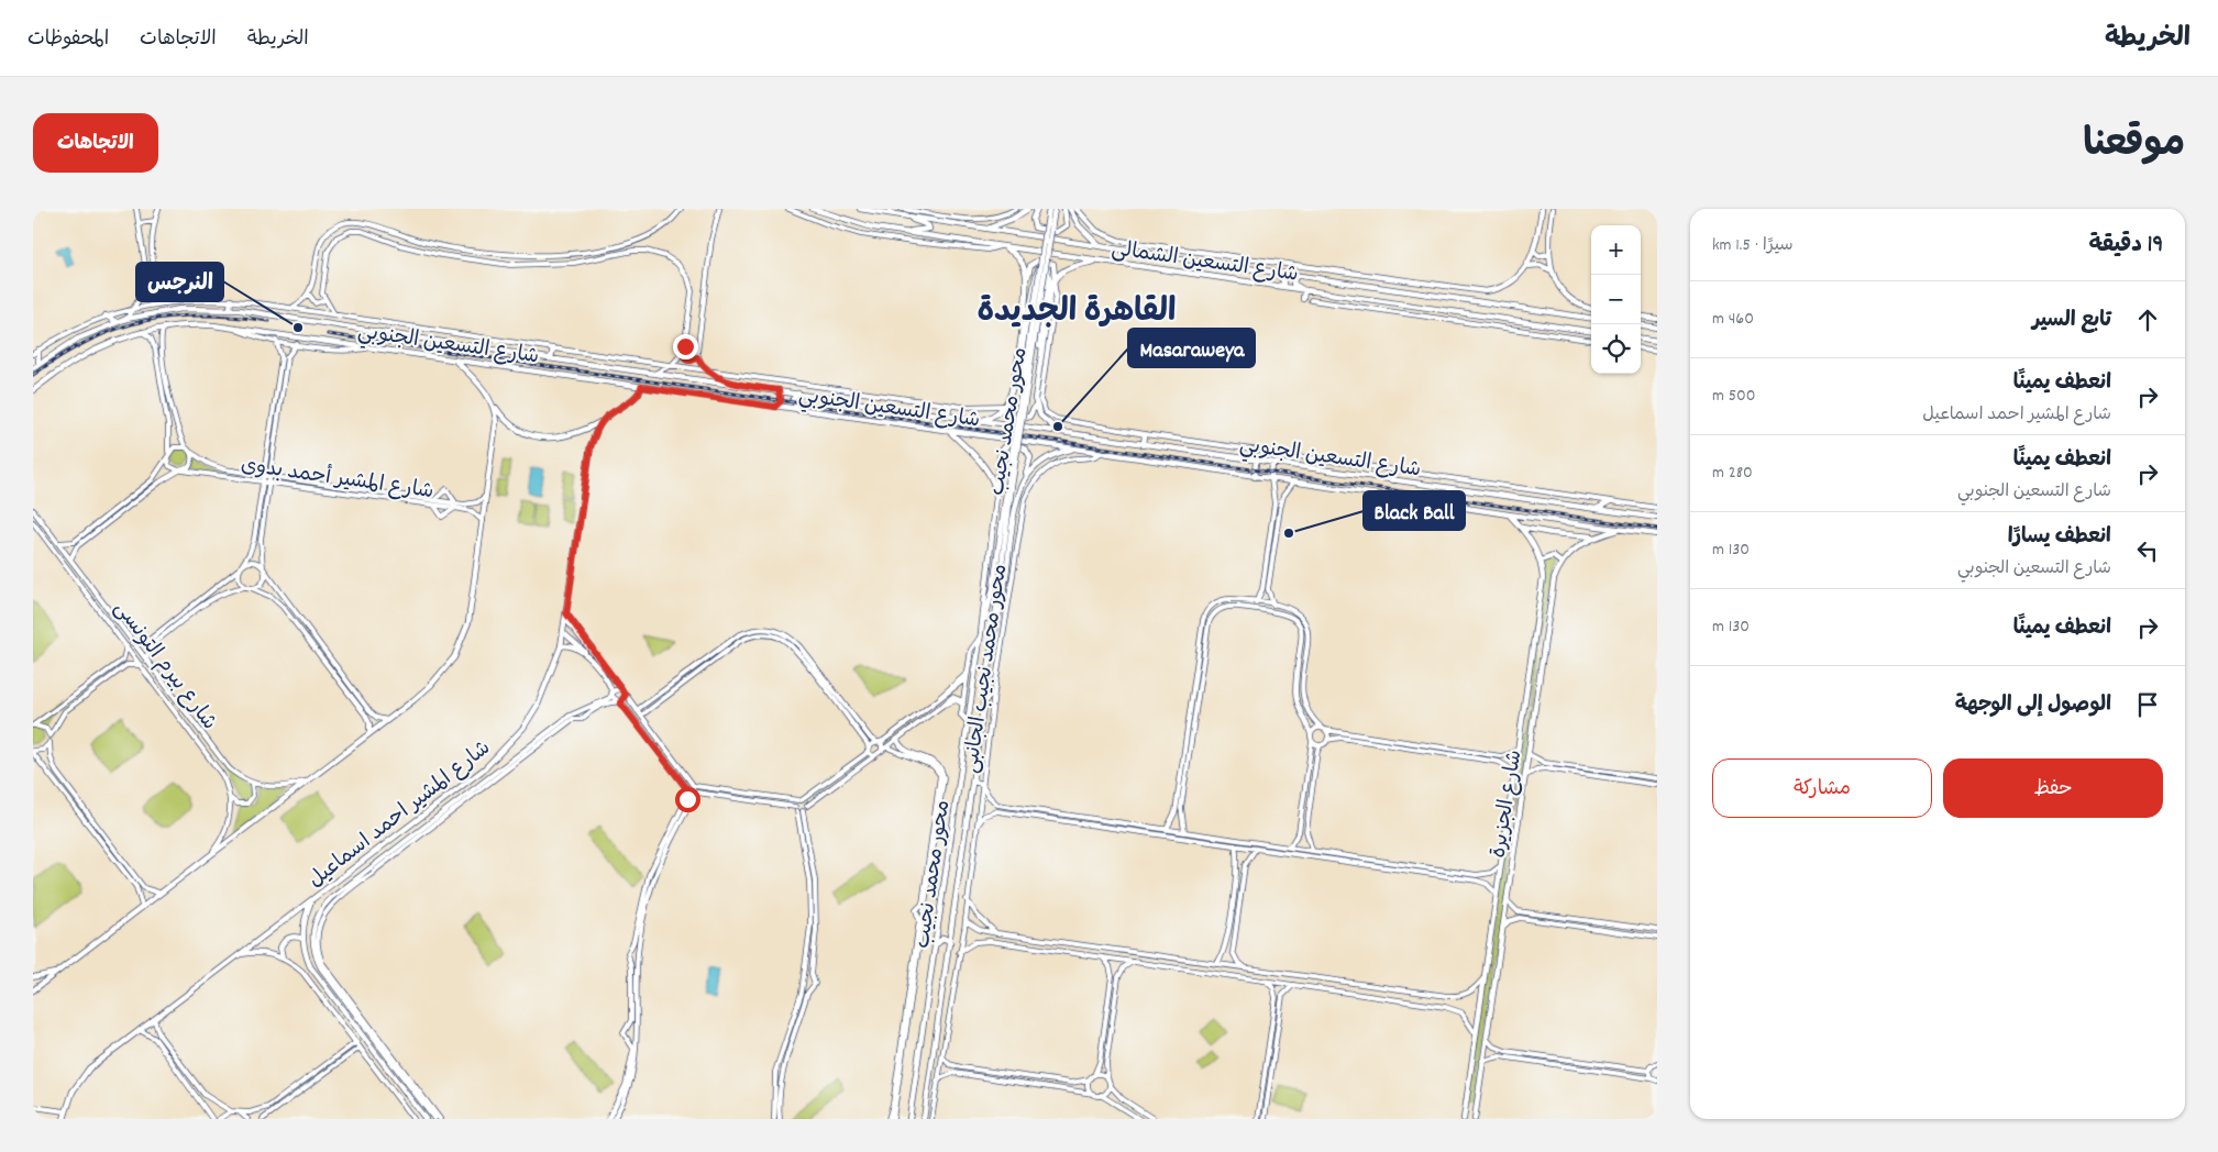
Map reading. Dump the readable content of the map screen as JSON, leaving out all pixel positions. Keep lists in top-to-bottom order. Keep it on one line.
{"streets":{"main road":["شارع التسعين الشمالى","شارع التسعين الجنوبي","محور محمد نجيب","شارع الجزيرة","شارع المشير احمد اسماعيل"],"street":["شارع المشير أحمد بدوى","شارع بيرم التونسى","محور محمد نجيب الجانبى"]},"crossings":[["شارع التسعين الجنوبي","محور محمد نجيب"],["شارع التسعين الجنوبي","شارع الجزيرة"],["شارع التسعين الجنوبي","شارع المشير احمد اسماعيل"],["محور محمد نجيب","محور محمد نجيب الجانبى"]],"districts":["القاهرة الجديدة"],"places":["النرجس","Masaraweya","Black Ball"],"page":{"header":"الخريطة","nav":["الخريطة","الاتجاهات","المحفوظات"],"title":"موقعنا","buttons":["الاتجاهات",["حفظ","مشاركة"]],"heading":["19 دقيقة","سيرًا · 1.5 km"],"map_buttons":["+","−"],"list":[["تابع السير","460 m"],["انعطف يمينًا","شارع المشير احمد اسماعيل","500 m"],["انعطف يمينًا","شارع التسعين الجنوبي","280 m"],["انعطف يسارًا","شارع التسعين الجنوبي","130 m"],["انعطف يمينًا","130 m"],"الوصول إلى الوجهة"]}}
